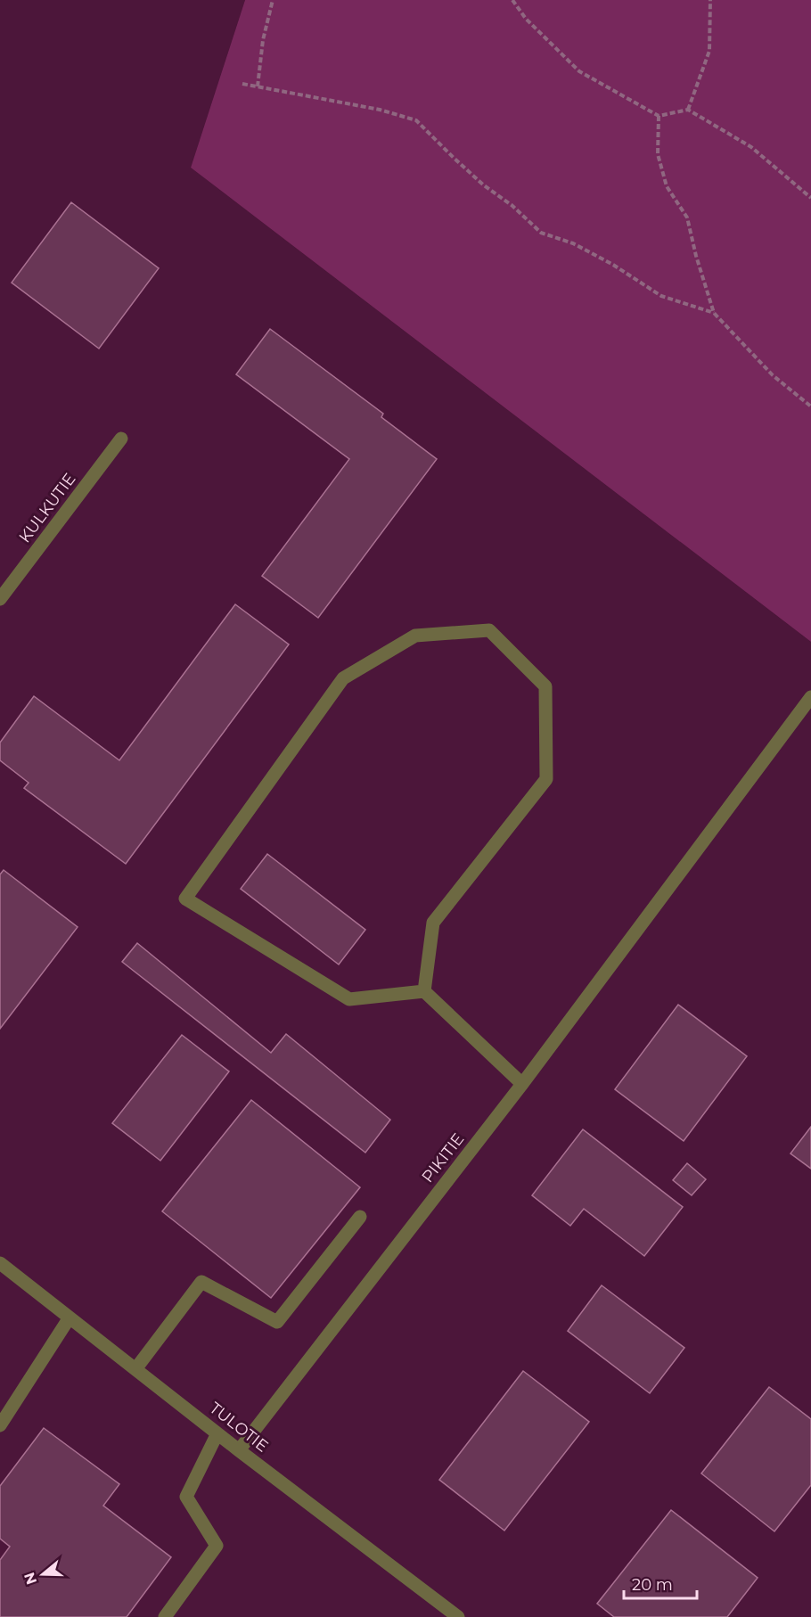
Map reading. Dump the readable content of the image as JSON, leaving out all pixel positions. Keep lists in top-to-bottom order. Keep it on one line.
{"streets":{"street":["KULKUTIE","PIKITIE","TULOTIE"]},"crossings":[["PIKITIE","TULOTIE"]],"scale_bar":"20 m","north":"left"}
